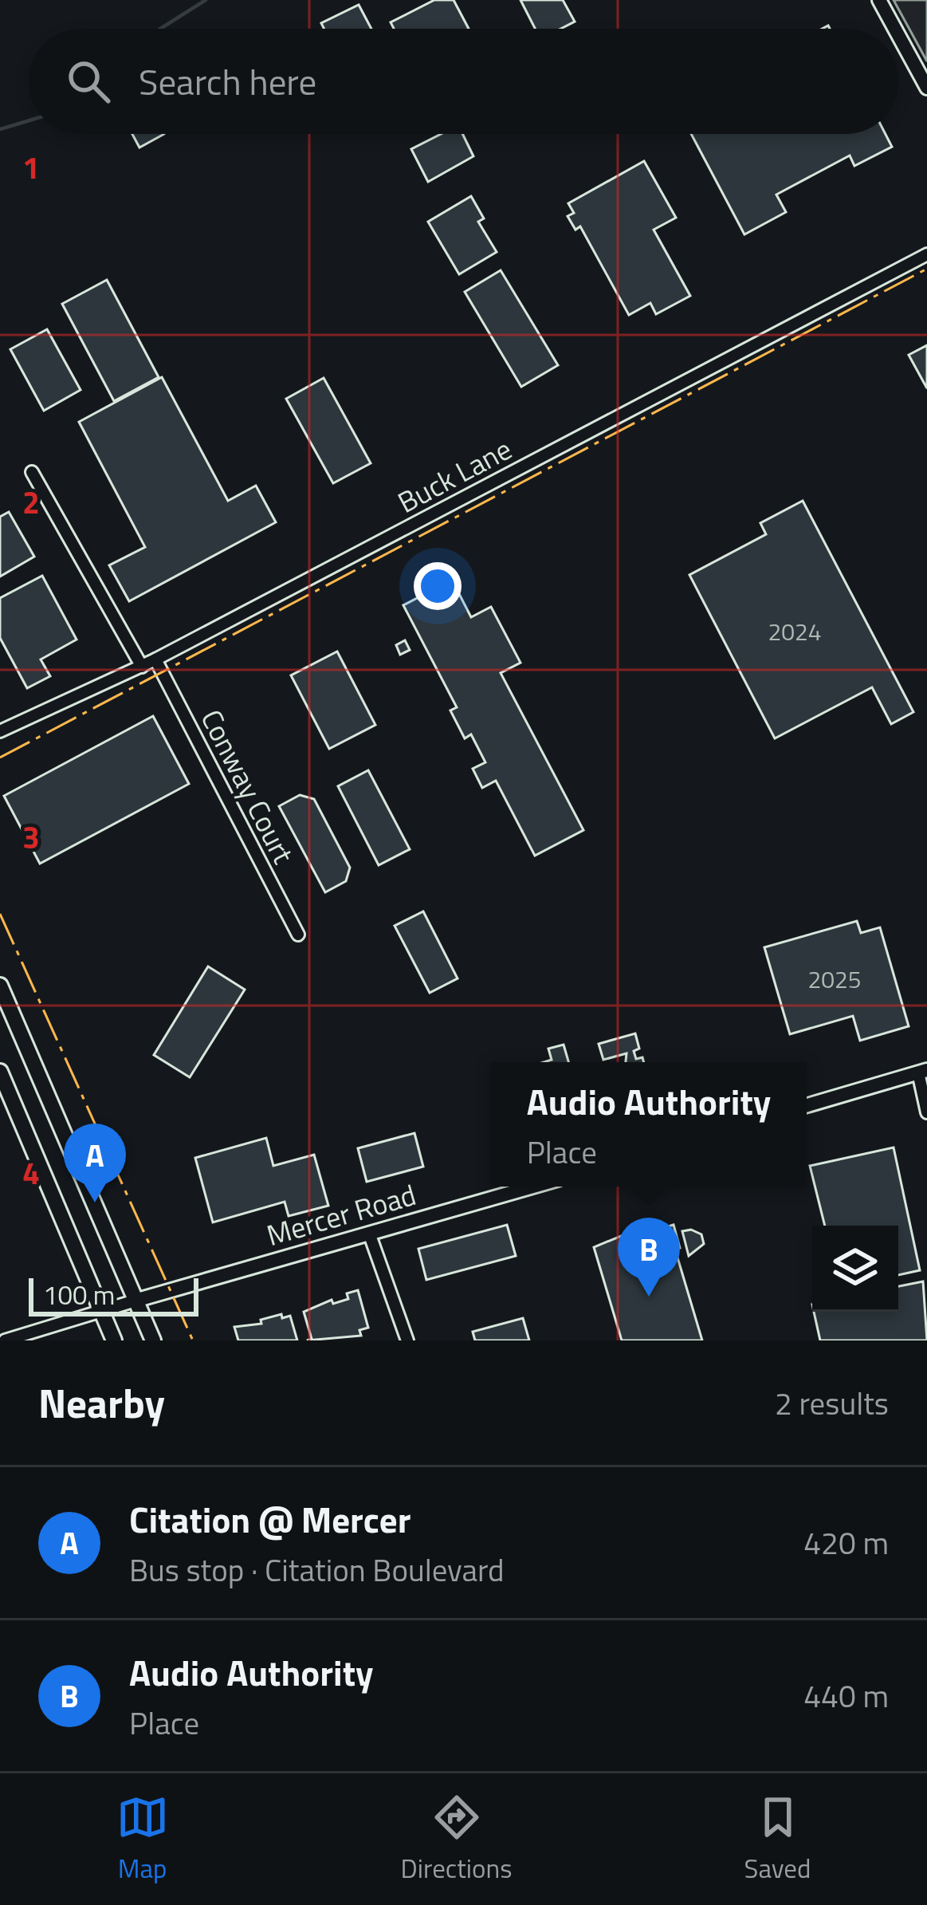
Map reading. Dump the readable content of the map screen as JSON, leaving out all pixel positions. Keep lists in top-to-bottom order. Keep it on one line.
{"streets":{"street":["Buck Lane","Conway Court","Mercer Road"]},"crossings":[["Buck Lane","Conway Court"]],"house_numbers":["2024","2025"],"scale_bar":"100 m","page":{"search":"Search here","popup":["Audio Authority","Place"],"pins":["A","B"],"scale":"100 m","heading":["Nearby","2 results"],"list":[{"mark":"A","name":"Citation @ Mercer","note":"Bus stop · Citation Boulevard","value":"420 m"},{"mark":"B","name":"Audio Authority","note":"Place","value":"440 m"}],"nav":["Map","Directions","Saved"]},"grid":{"rows":["1","2","3","4"]}}
